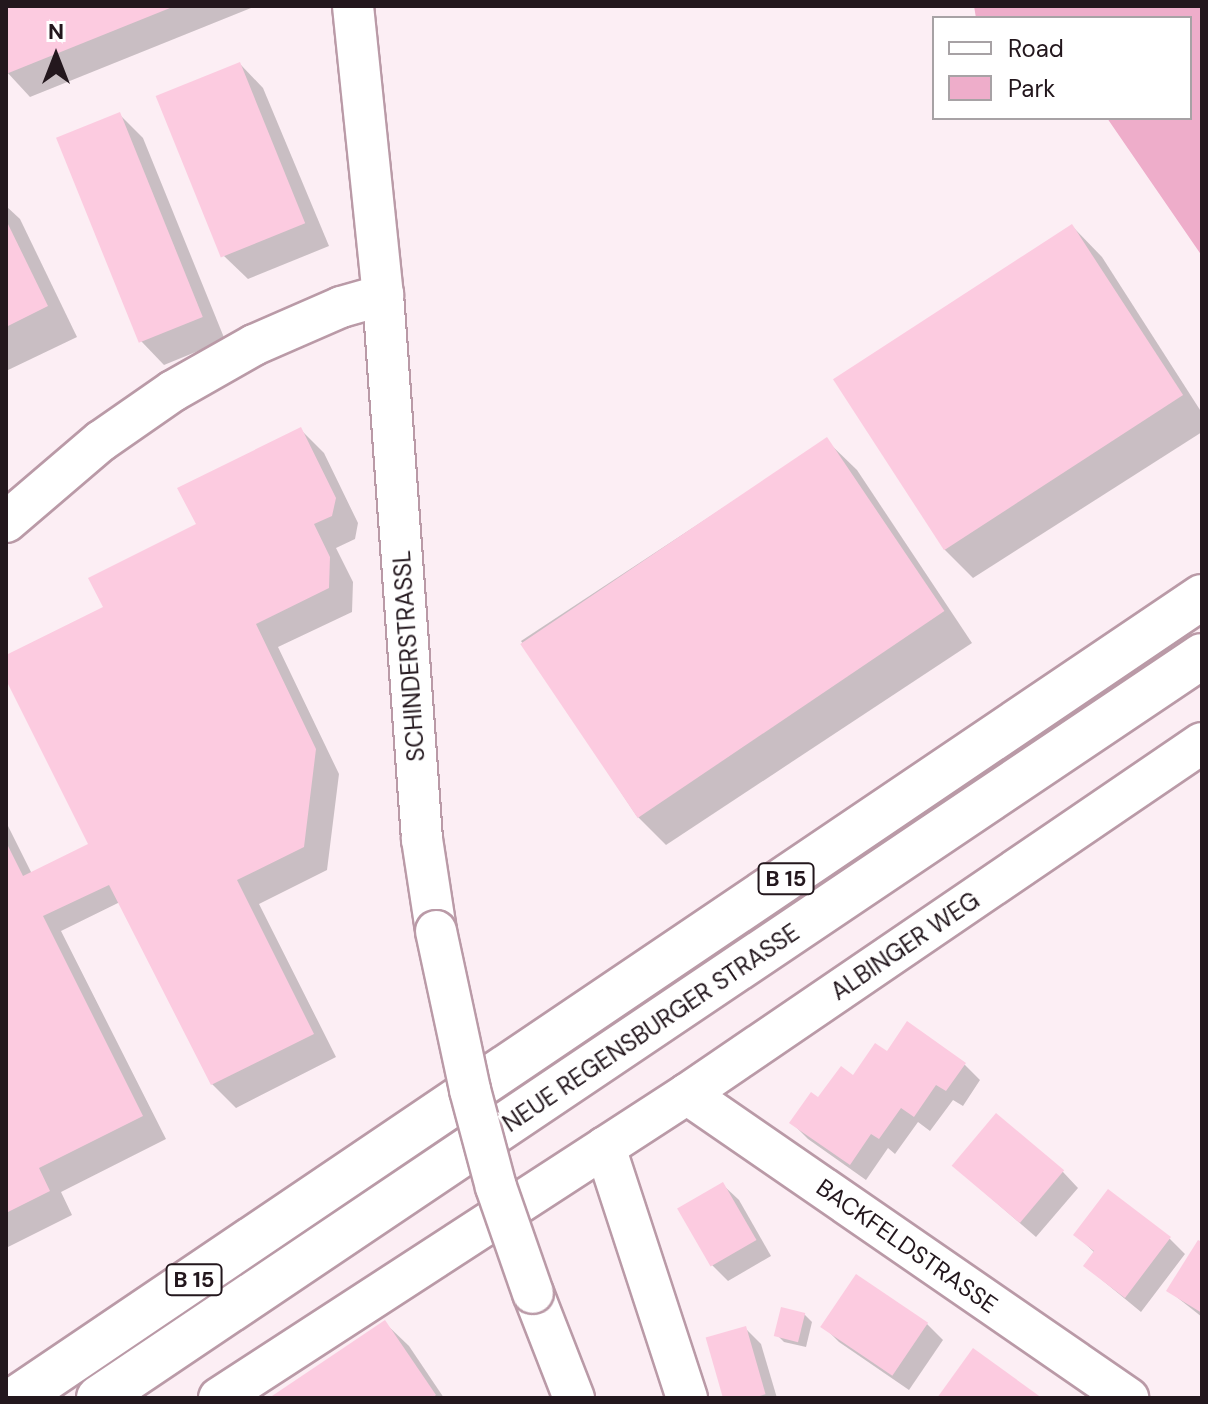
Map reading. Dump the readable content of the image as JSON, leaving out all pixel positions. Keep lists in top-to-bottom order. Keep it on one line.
{"streets":{"highway":["B 15","NEUE REGENSBURGER STRASSE"],"street":["SCHINDERSTRASSL","ALBINGER WEG","BACKFELDSTRASSE"]},"crossings":[["ALBINGER WEG","BACKFELDSTRASSE"]],"legend":["Road","Park"],"north":"top"}
